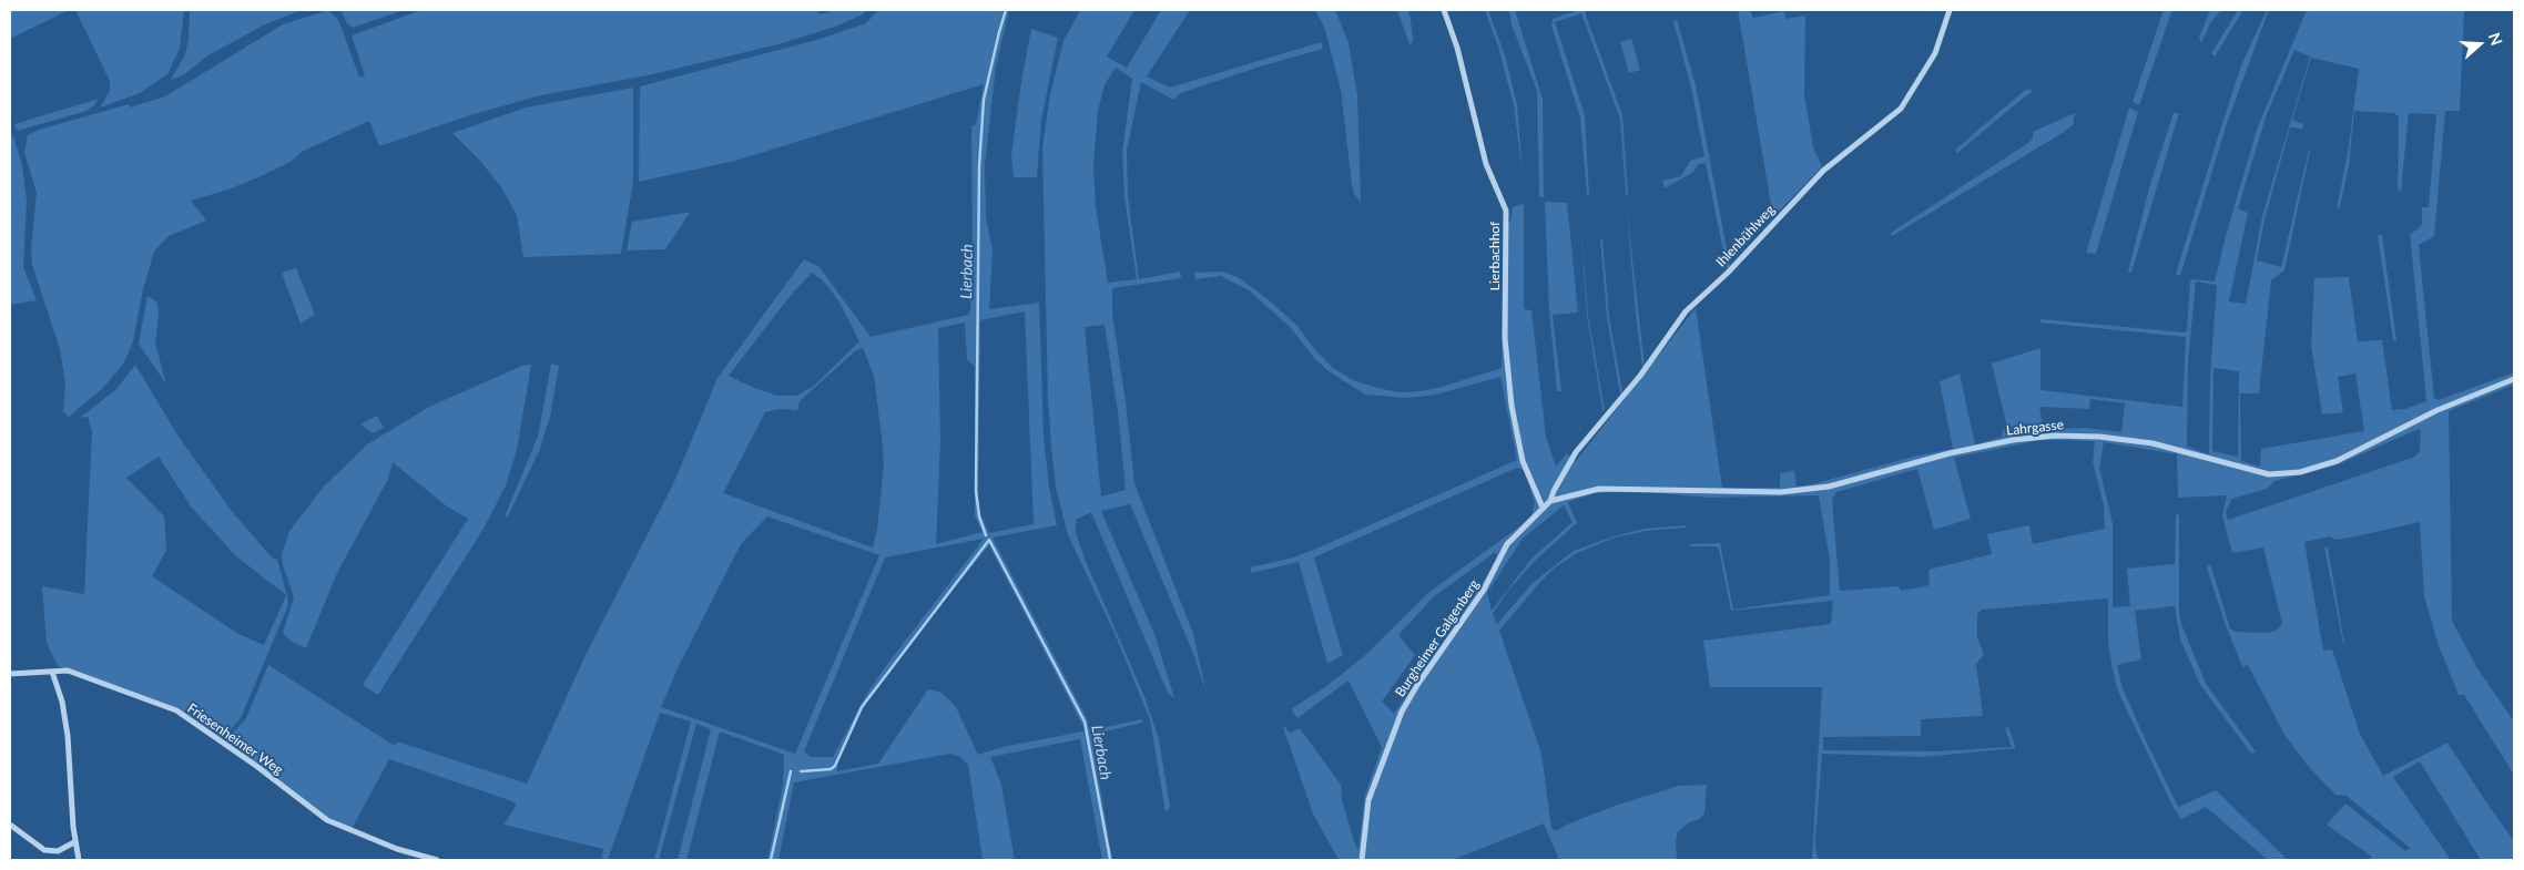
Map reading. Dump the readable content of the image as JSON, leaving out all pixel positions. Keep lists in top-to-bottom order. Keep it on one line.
{"streets":{"street":["Ihlenbühlweg","Lierbachhof","Lahrgasse","Burgheimer Galgenberg","Friesenheimer Weg"]},"crossings":[["Ihlenbühlweg","Lahrgasse"],["Lierbachhof","Lahrgasse"],["Lierbachhof","Burgheimer Galgenberg"],["Lahrgasse","Burgheimer Galgenberg"]],"water":["Lierbach"],"north":"right"}
